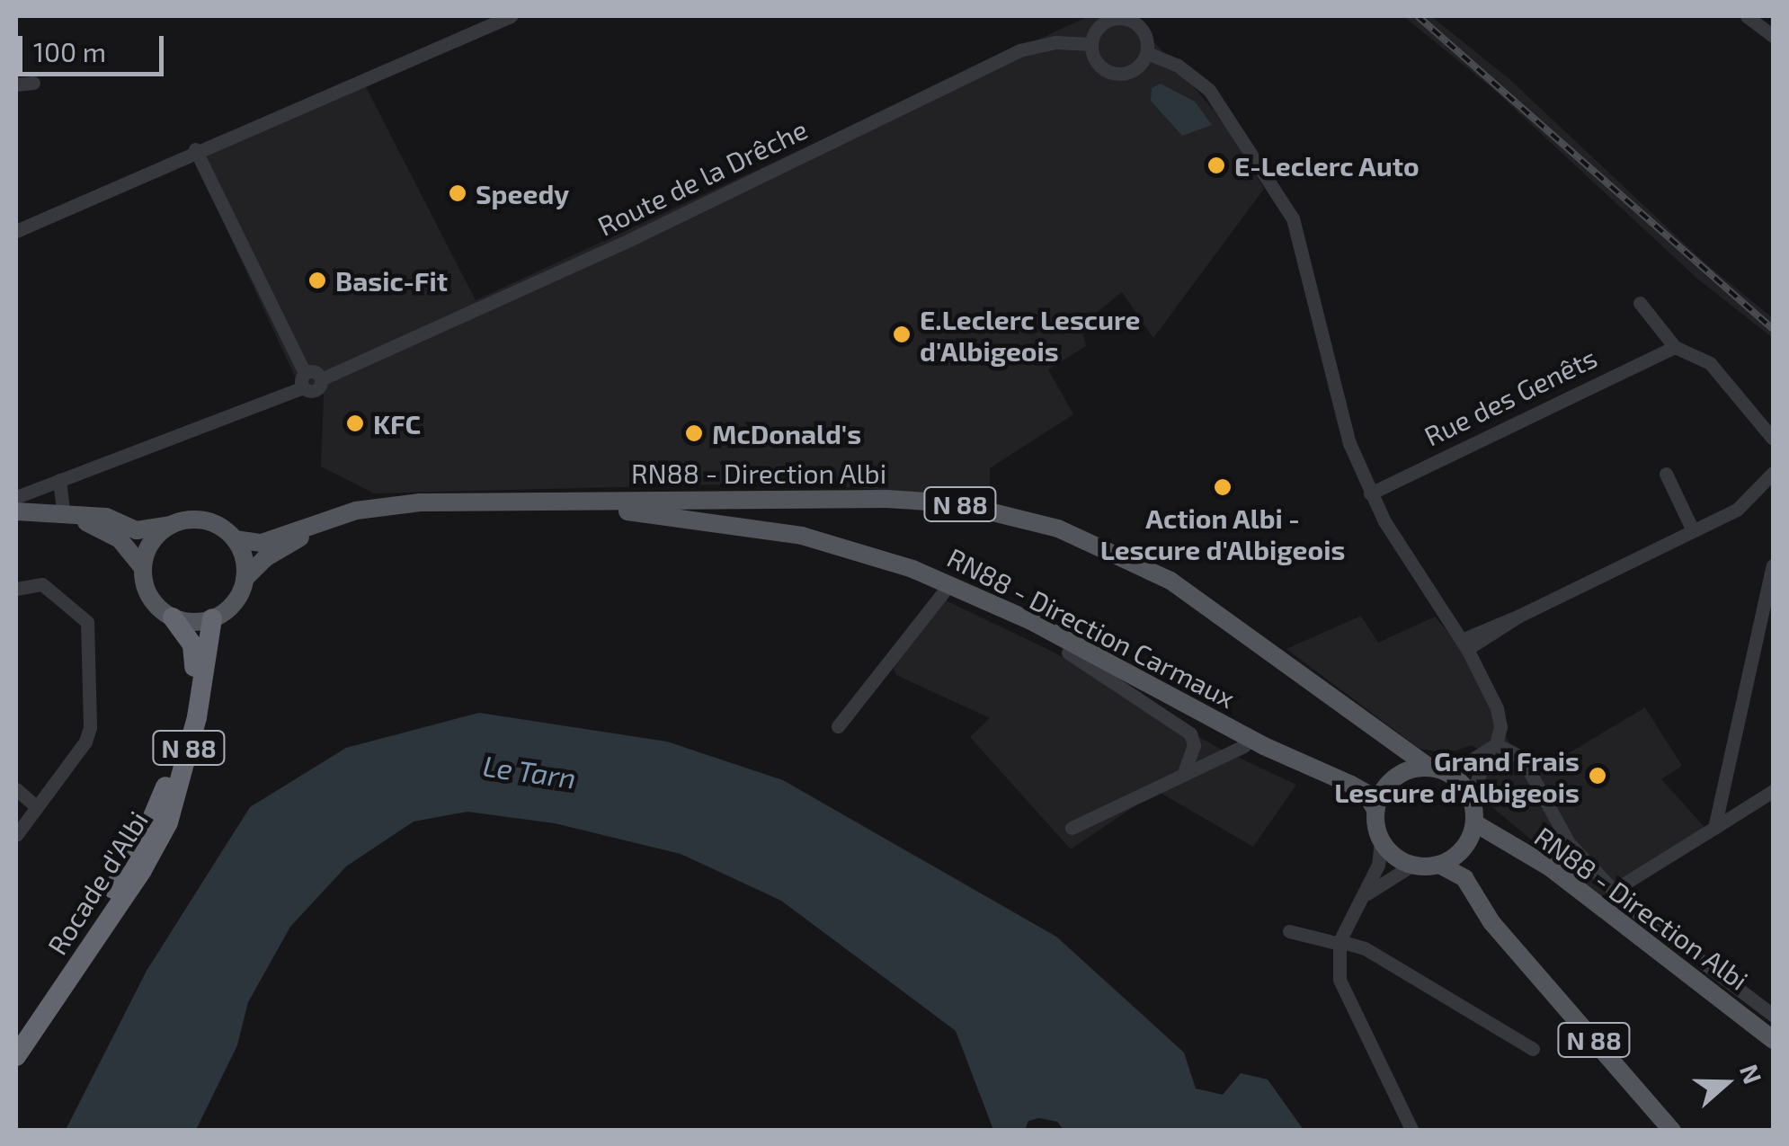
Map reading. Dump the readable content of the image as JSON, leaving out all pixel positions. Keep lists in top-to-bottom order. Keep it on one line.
{"streets":{"highway":["N 88","Rocade d'Albi"],"main road":["RN88 - Direction Albi","RN88 - Direction Carmaux"],"street":["Route de la Drêche","Rue des Genêts"]},"crossings":[["RN88 - Direction Albi","N 88"],["RN88 - Direction Albi","RN88 - Direction Carmaux"],["RN88 - Direction Albi","Rocade d'Albi"],["N 88","RN88 - Direction Carmaux"],["RN88 - Direction Carmaux","Rocade d'Albi"]],"water":["Le Tarn"],"places":["E-Leclerc Auto","Speedy","Basic-Fit","E.Leclerc Lescure d'Albigeois","KFC","McDonald's","Action Albi - Lescure d'Albigeois","Grand Frais Lescure d'Albigeois"],"scale_bar":"100 m","north":"right"}
